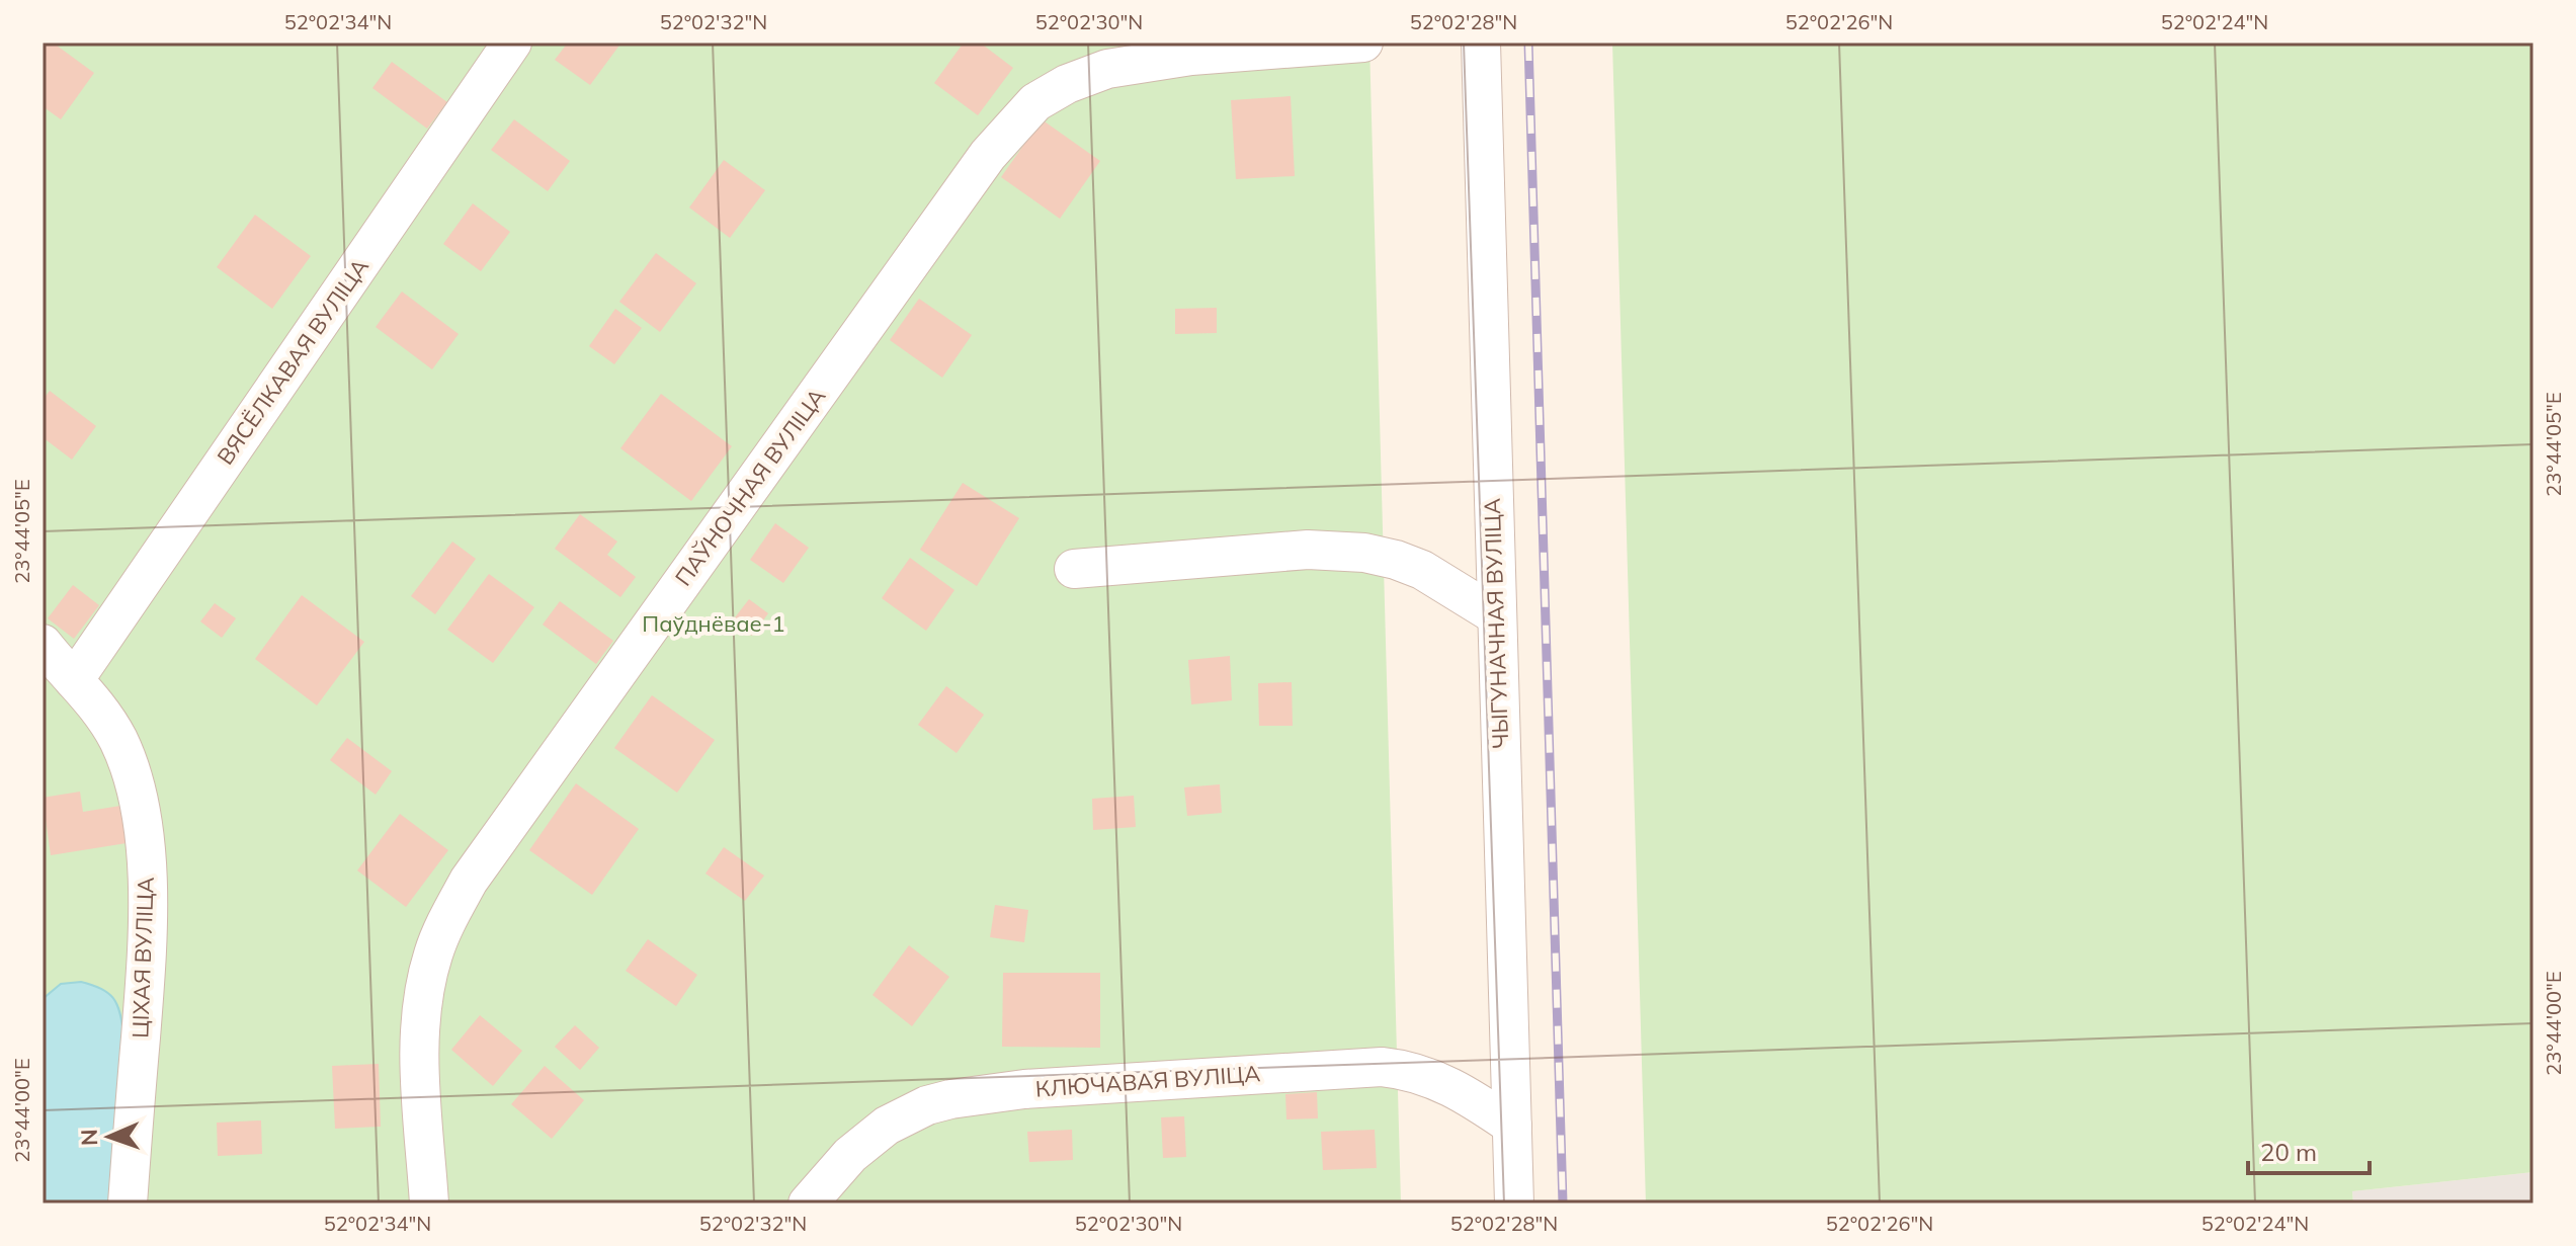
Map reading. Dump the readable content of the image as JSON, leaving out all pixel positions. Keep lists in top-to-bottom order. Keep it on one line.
{"streets":{"lane":["ВЯСЁЛКАВАЯ ВУЛІЦА","ПАЎНОЧНАЯ ВУЛІЦА","ЧЫГУНАЧНАЯ ВУЛІЦА","ЦІХАЯ ВУЛІЦА","КЛЮЧАВАЯ ВУЛІЦА"]},"crossings":[["ВЯСЁЛКАВАЯ ВУЛІЦА","ЦІХАЯ ВУЛІЦА"],["ЧЫГУНАЧНАЯ ВУЛІЦА","КЛЮЧАВАЯ ВУЛІЦА"]],"parks":["Паўднёвае-1"],"scale_bar":"20 m","north":"left","coordinates":["52°02'34\"N","52°02'32\"N","52°02'30\"N","52°02'28\"N","52°02'26\"N","52°02'24\"N","23°44'05\"E","23°44'00\"E"]}
